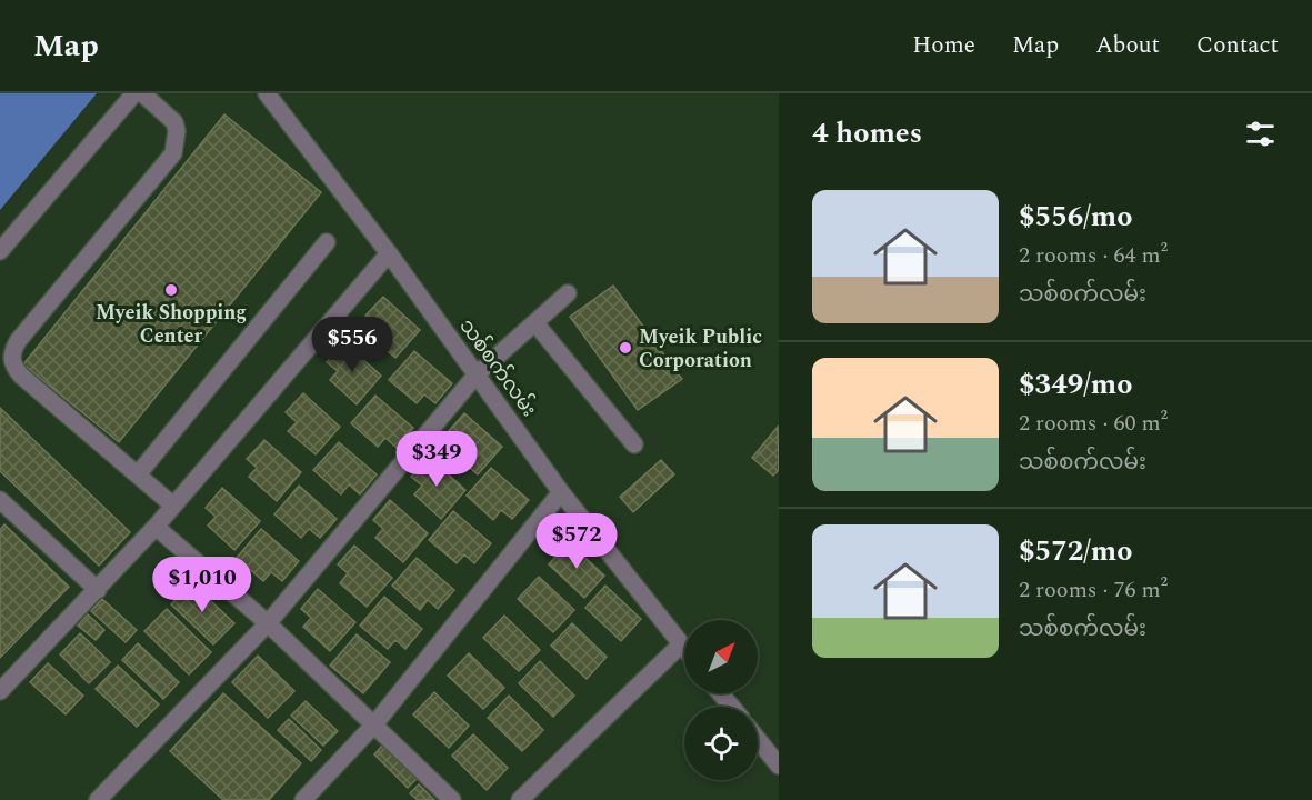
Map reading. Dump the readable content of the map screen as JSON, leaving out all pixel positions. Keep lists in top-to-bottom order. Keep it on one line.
{"streets":{"street":["သစ်စက်လမ်း"]},"places":["Myeik Shopping Center","Myeik Public Corporation"],"north":"top right","page":{"header":"Map","nav":["Home","Map","About","Contact"],"heading":"4 homes","list":[{"name":"$556/mo","note":"2 rooms · 64 m² · သစ်စက်လမ်း"},{"name":"$349/mo","note":"2 rooms · 60 m² · သစ်စက်လမ်း"},{"name":"$572/mo","note":"2 rooms · 76 m² · သစ်စက်လမ်း"}],"price":["$556","$349","$572","$1,010"]}}
